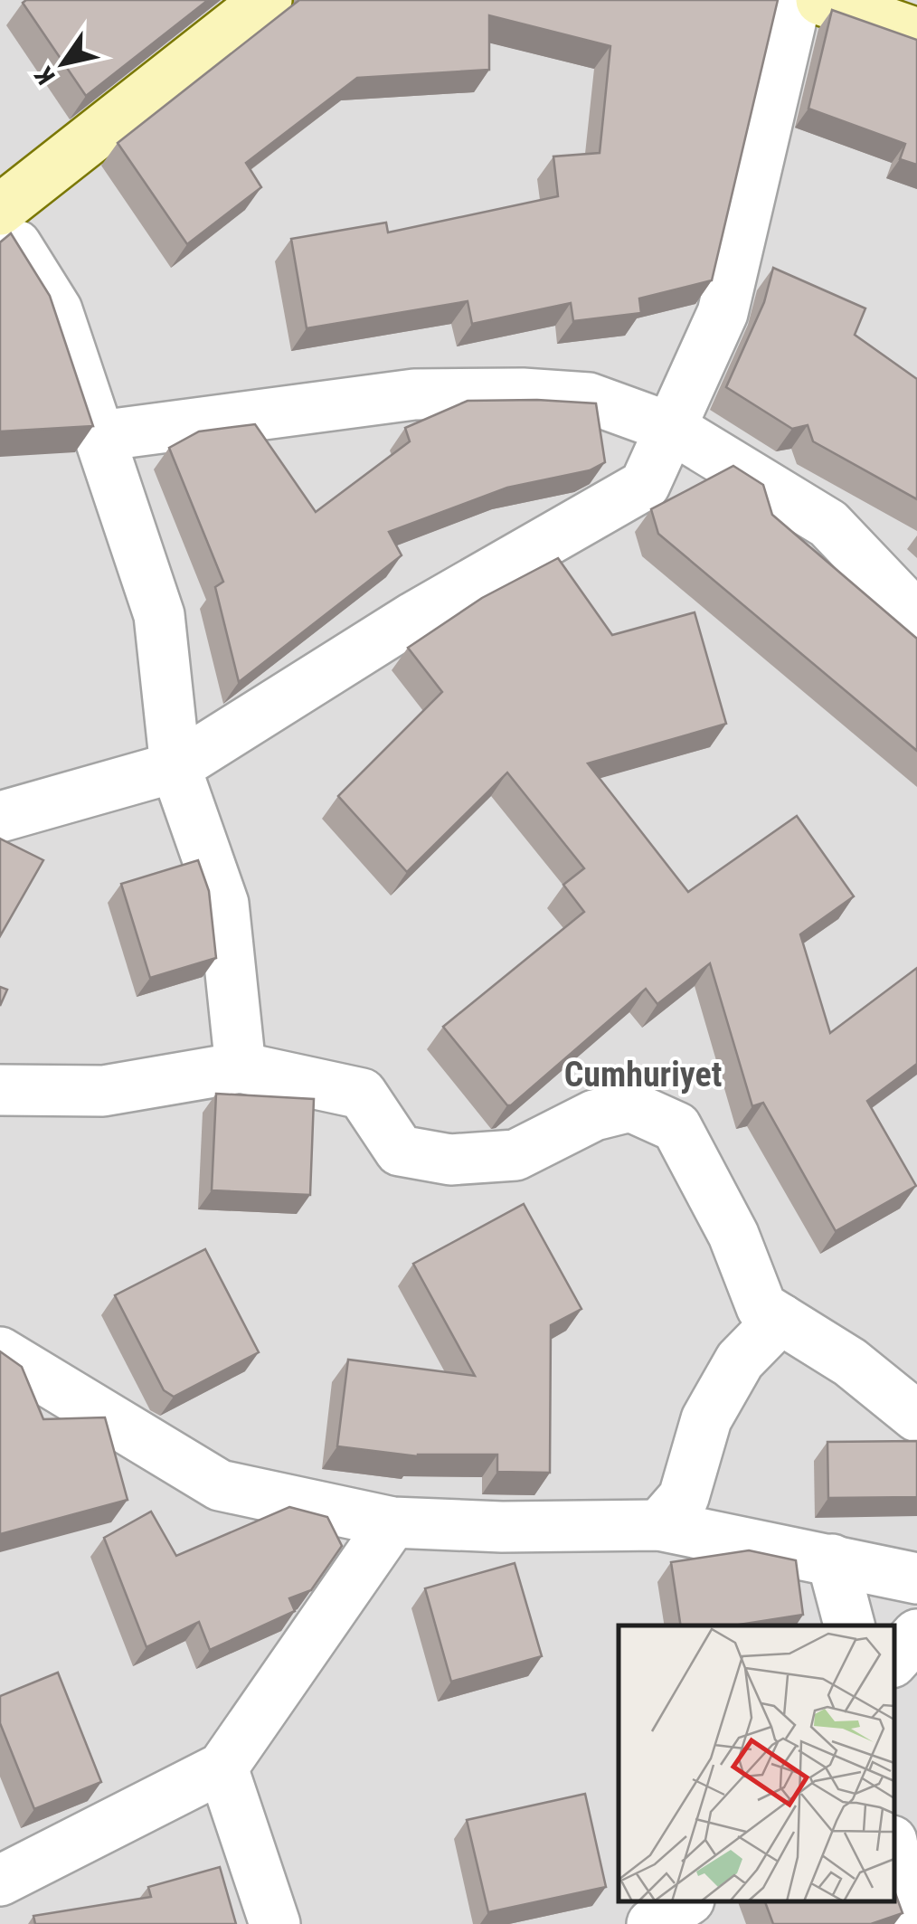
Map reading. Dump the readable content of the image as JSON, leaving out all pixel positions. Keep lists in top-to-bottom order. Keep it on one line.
{"districts":["Cumhuriyet"],"north":"bottom left"}
